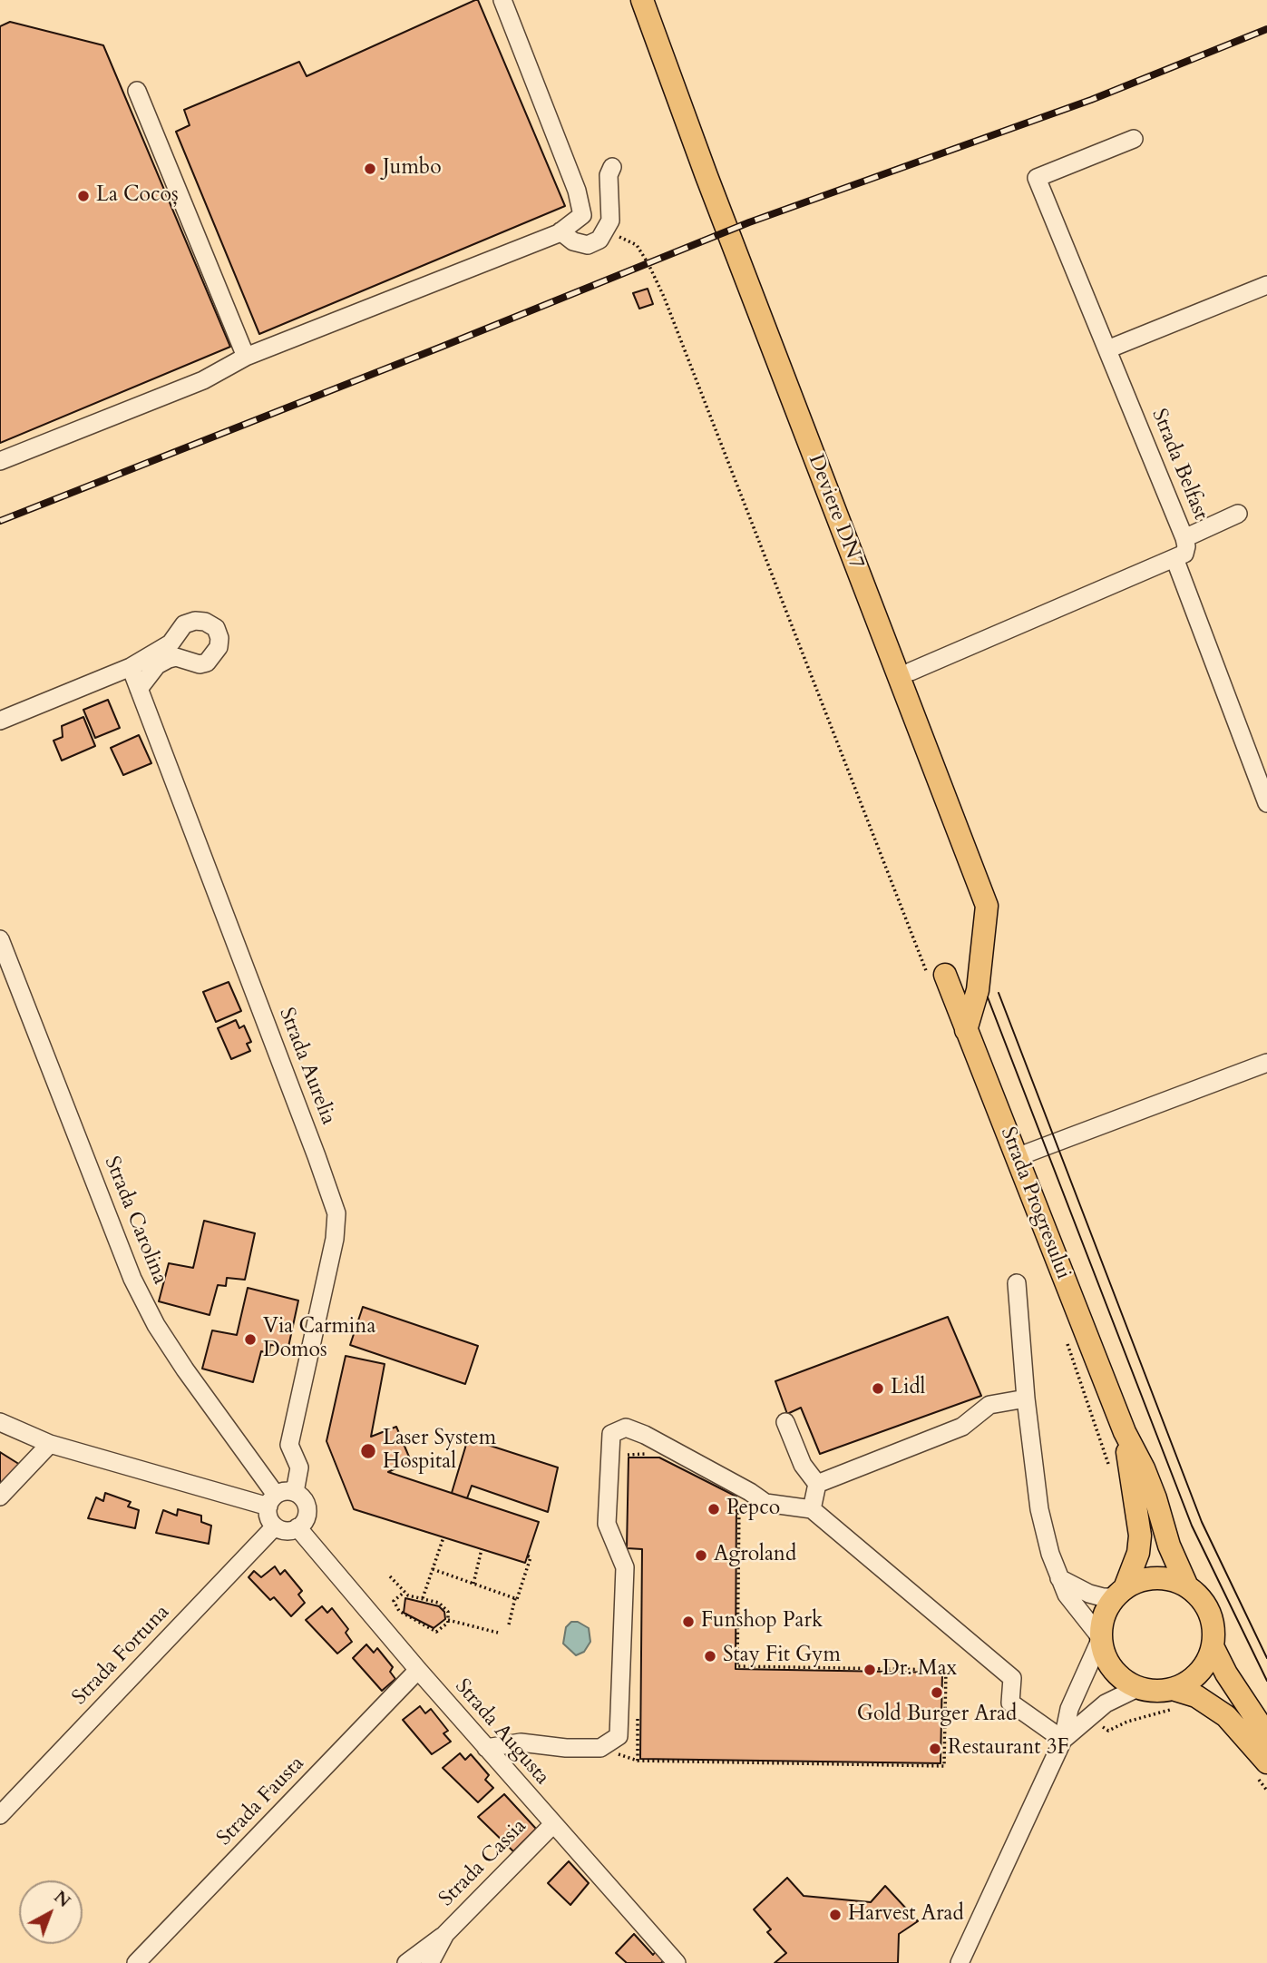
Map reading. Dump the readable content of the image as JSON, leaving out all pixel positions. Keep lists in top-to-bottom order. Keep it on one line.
{"streets":{"main road":["Deviere DN7","Strada Progresului"],"street":["Strada Belfast","Strada Aurelia","Strada Carolina","Strada Fortuna","Strada Augusta","Strada Fausta","Strada Cassia"]},"crossings":[["Deviere DN7","Strada Progresului"],["Strada Aurelia","Strada Carolina"],["Strada Aurelia","Strada Fortuna"],["Strada Aurelia","Strada Augusta"],["Strada Carolina","Strada Fortuna"],["Strada Carolina","Strada Augusta"],["Strada Fortuna","Strada Augusta"],["Strada Augusta","Strada Fausta"],["Strada Augusta","Strada Cassia"]],"places":["Jumbo","La Cocoș","Via Carmina Domos","Lidl","Laser System Hospital","Pepco","Agroland","Funshop Park","Stay Fit Gym","Dr. Max","Gold Burger Arad","Restaurant 3F","Harvest Arad"],"north":"top right"}
